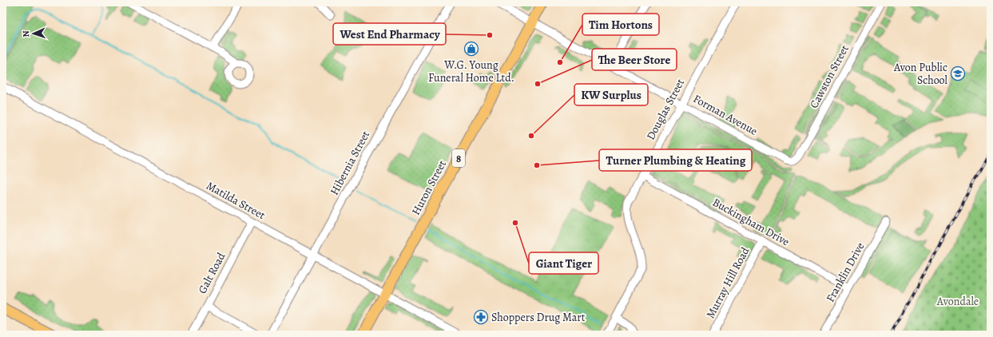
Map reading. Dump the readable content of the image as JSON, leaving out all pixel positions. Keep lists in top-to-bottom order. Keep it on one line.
{"streets":{"main road":["8","Huron Street"],"street":["Cawston Street","Douglas Street","Forman Avenue","Hibernia Street","Matilda Street","Buckingham Drive","Franklin Drive","Galt Road","Murray Hill Road"]},"crossings":[["Cawston Street","Forman Avenue"],["Douglas Street","Forman Avenue"],["Douglas Street","Buckingham Drive"],["Forman Avenue","Huron Street"],["Hibernia Street","Matilda Street"],["Huron Street","Matilda Street"],["Matilda Street","Galt Road"],["Buckingham Drive","Franklin Drive"],["Buckingham Drive","Murray Hill Road"]],"parks":["Avondale"],"places":{"other":["West End Pharmacy","Tim Hortons","The Beer Store","KW Surplus","Turner Plumbing & Heating","Giant Tiger"],"shop":["W.G. Young Funeral Home Ltd."],"school or university":["Avon Public School"],"pharmacy":["Shoppers Drug Mart"]},"north":"left"}
